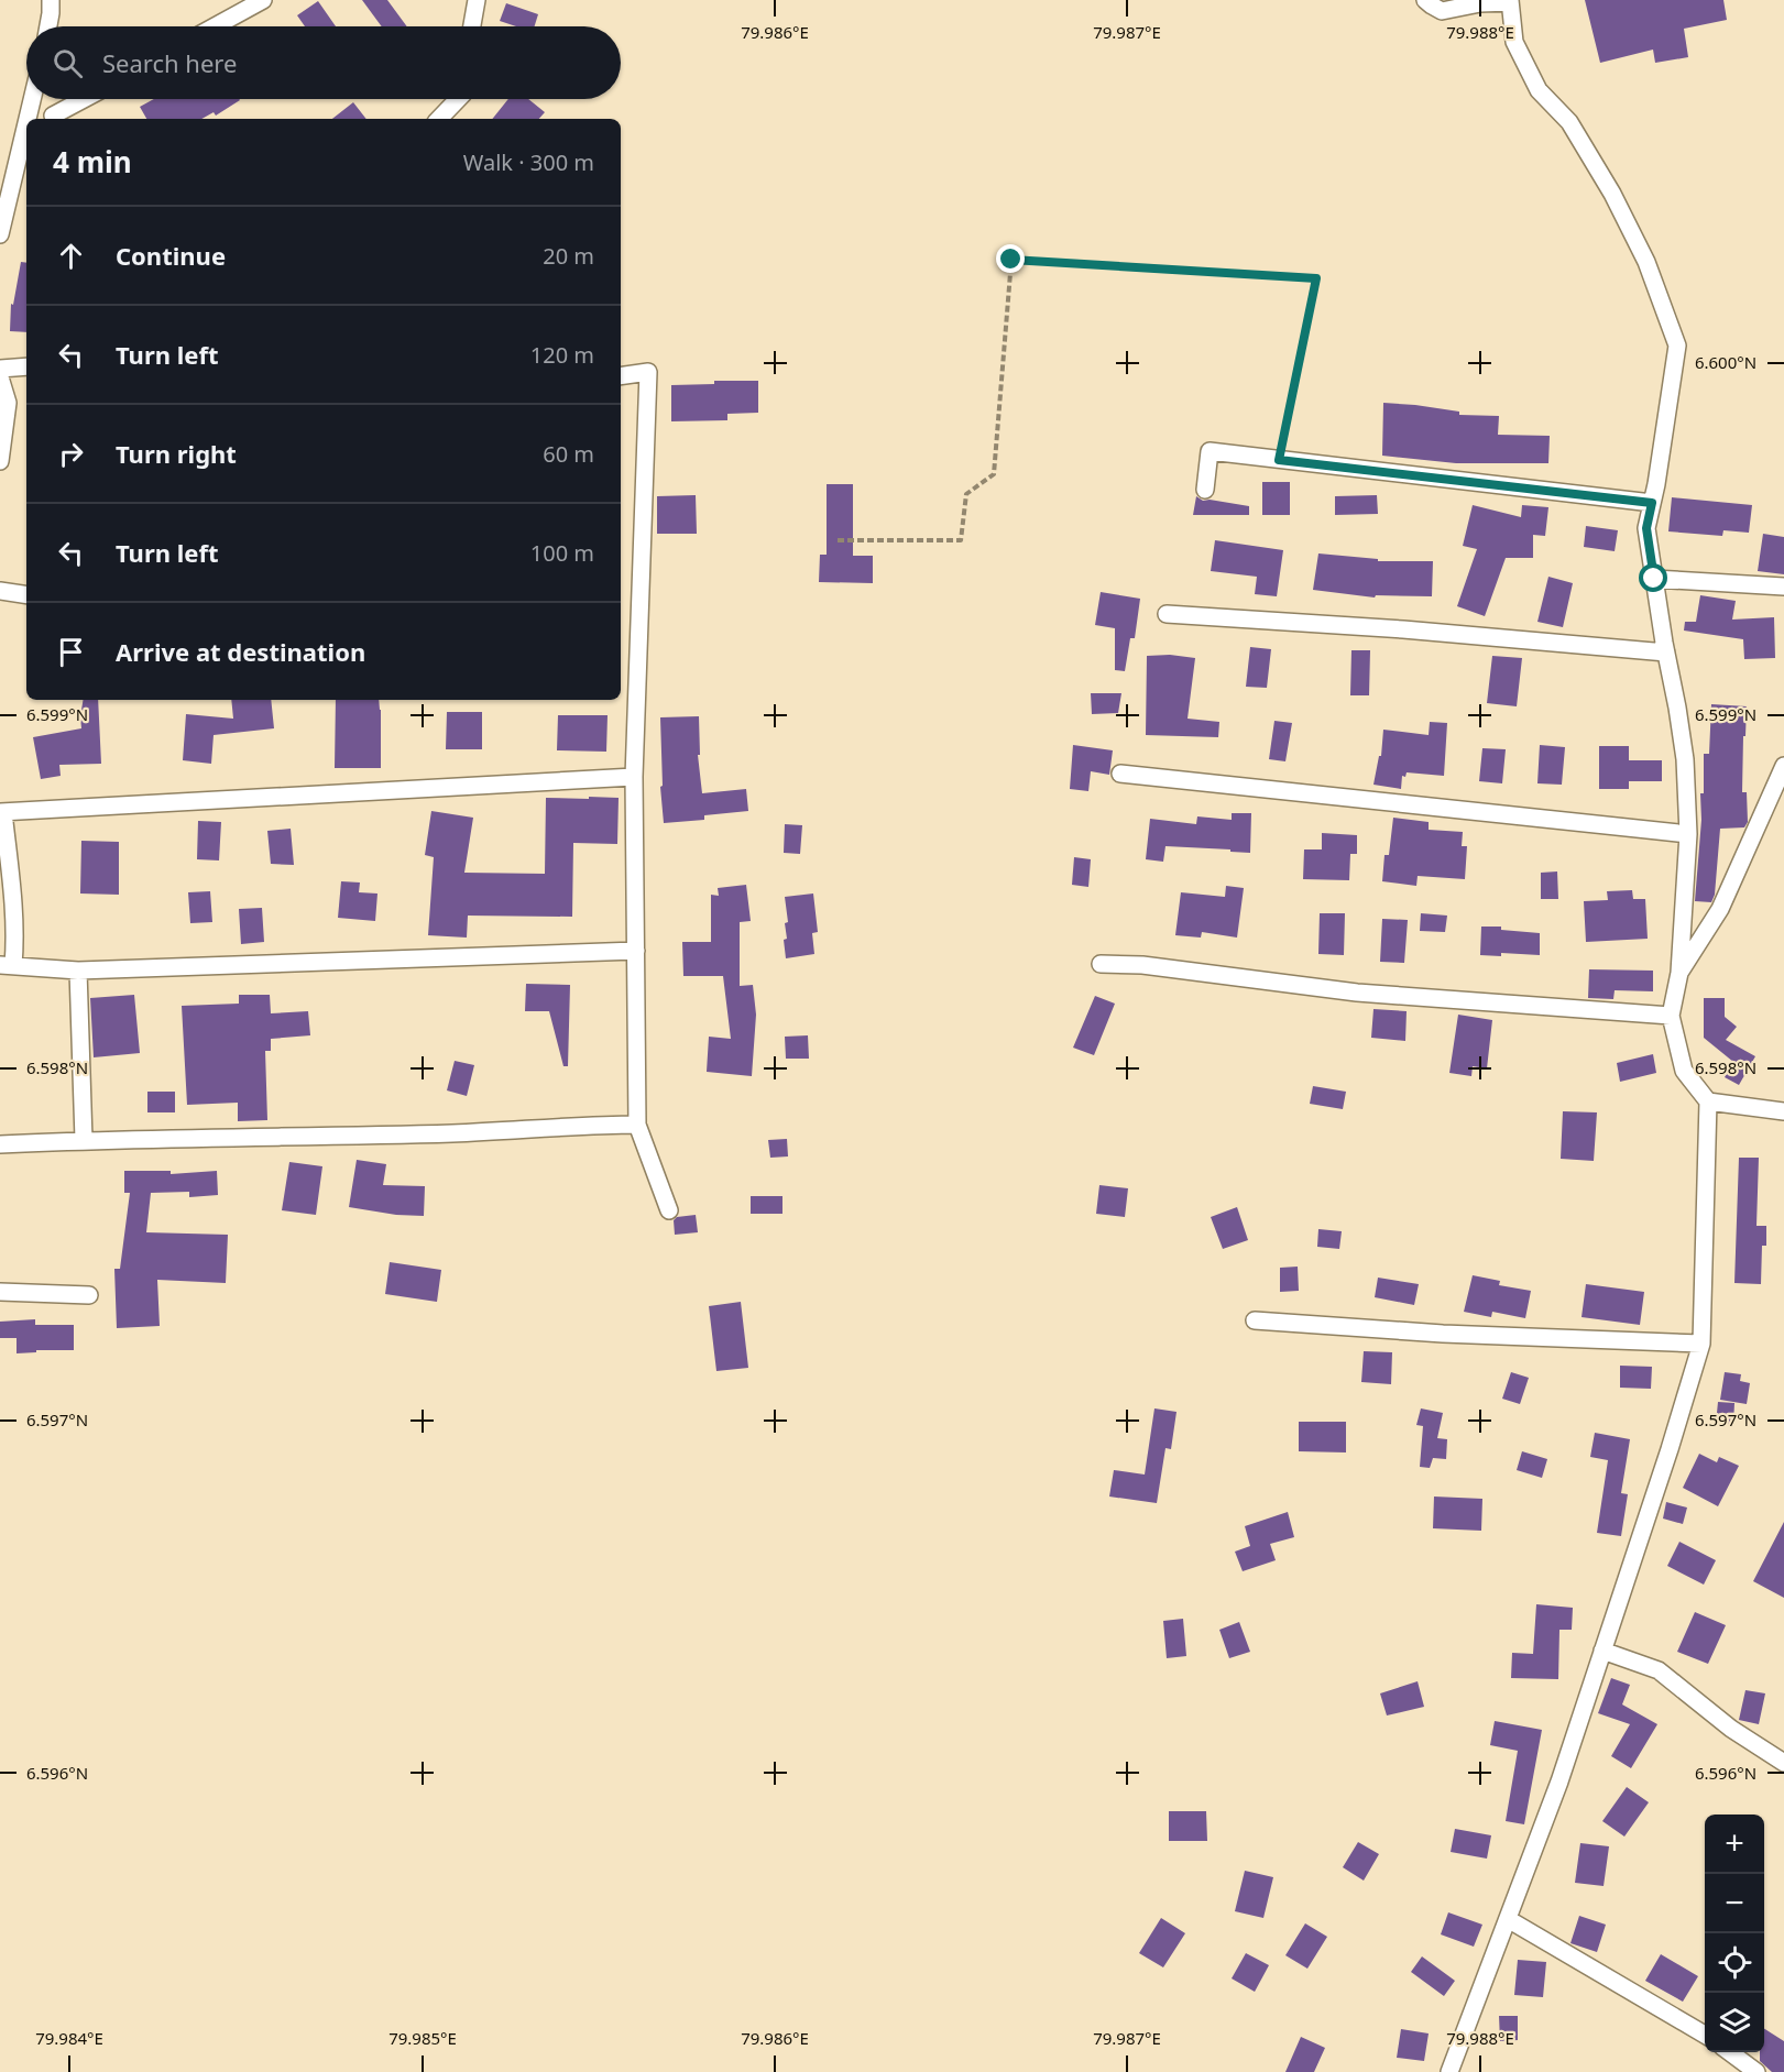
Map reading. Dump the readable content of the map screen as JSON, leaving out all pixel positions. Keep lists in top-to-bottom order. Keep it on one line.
{"page":{"search":"Search here","heading":["4 min","Walk · 300 m"],"list":[["Continue","20 m"],["Turn left","120 m"],["Turn right","60 m"],["Turn left","100 m"],"Arrive at destination"],"map_buttons":["+","−"]},"coordinates":["79.986°E","79.987°E","79.988°E","6.600°N","6.599°N","6.598°N","6.597°N","6.596°N","79.984°E","79.985°E"]}
